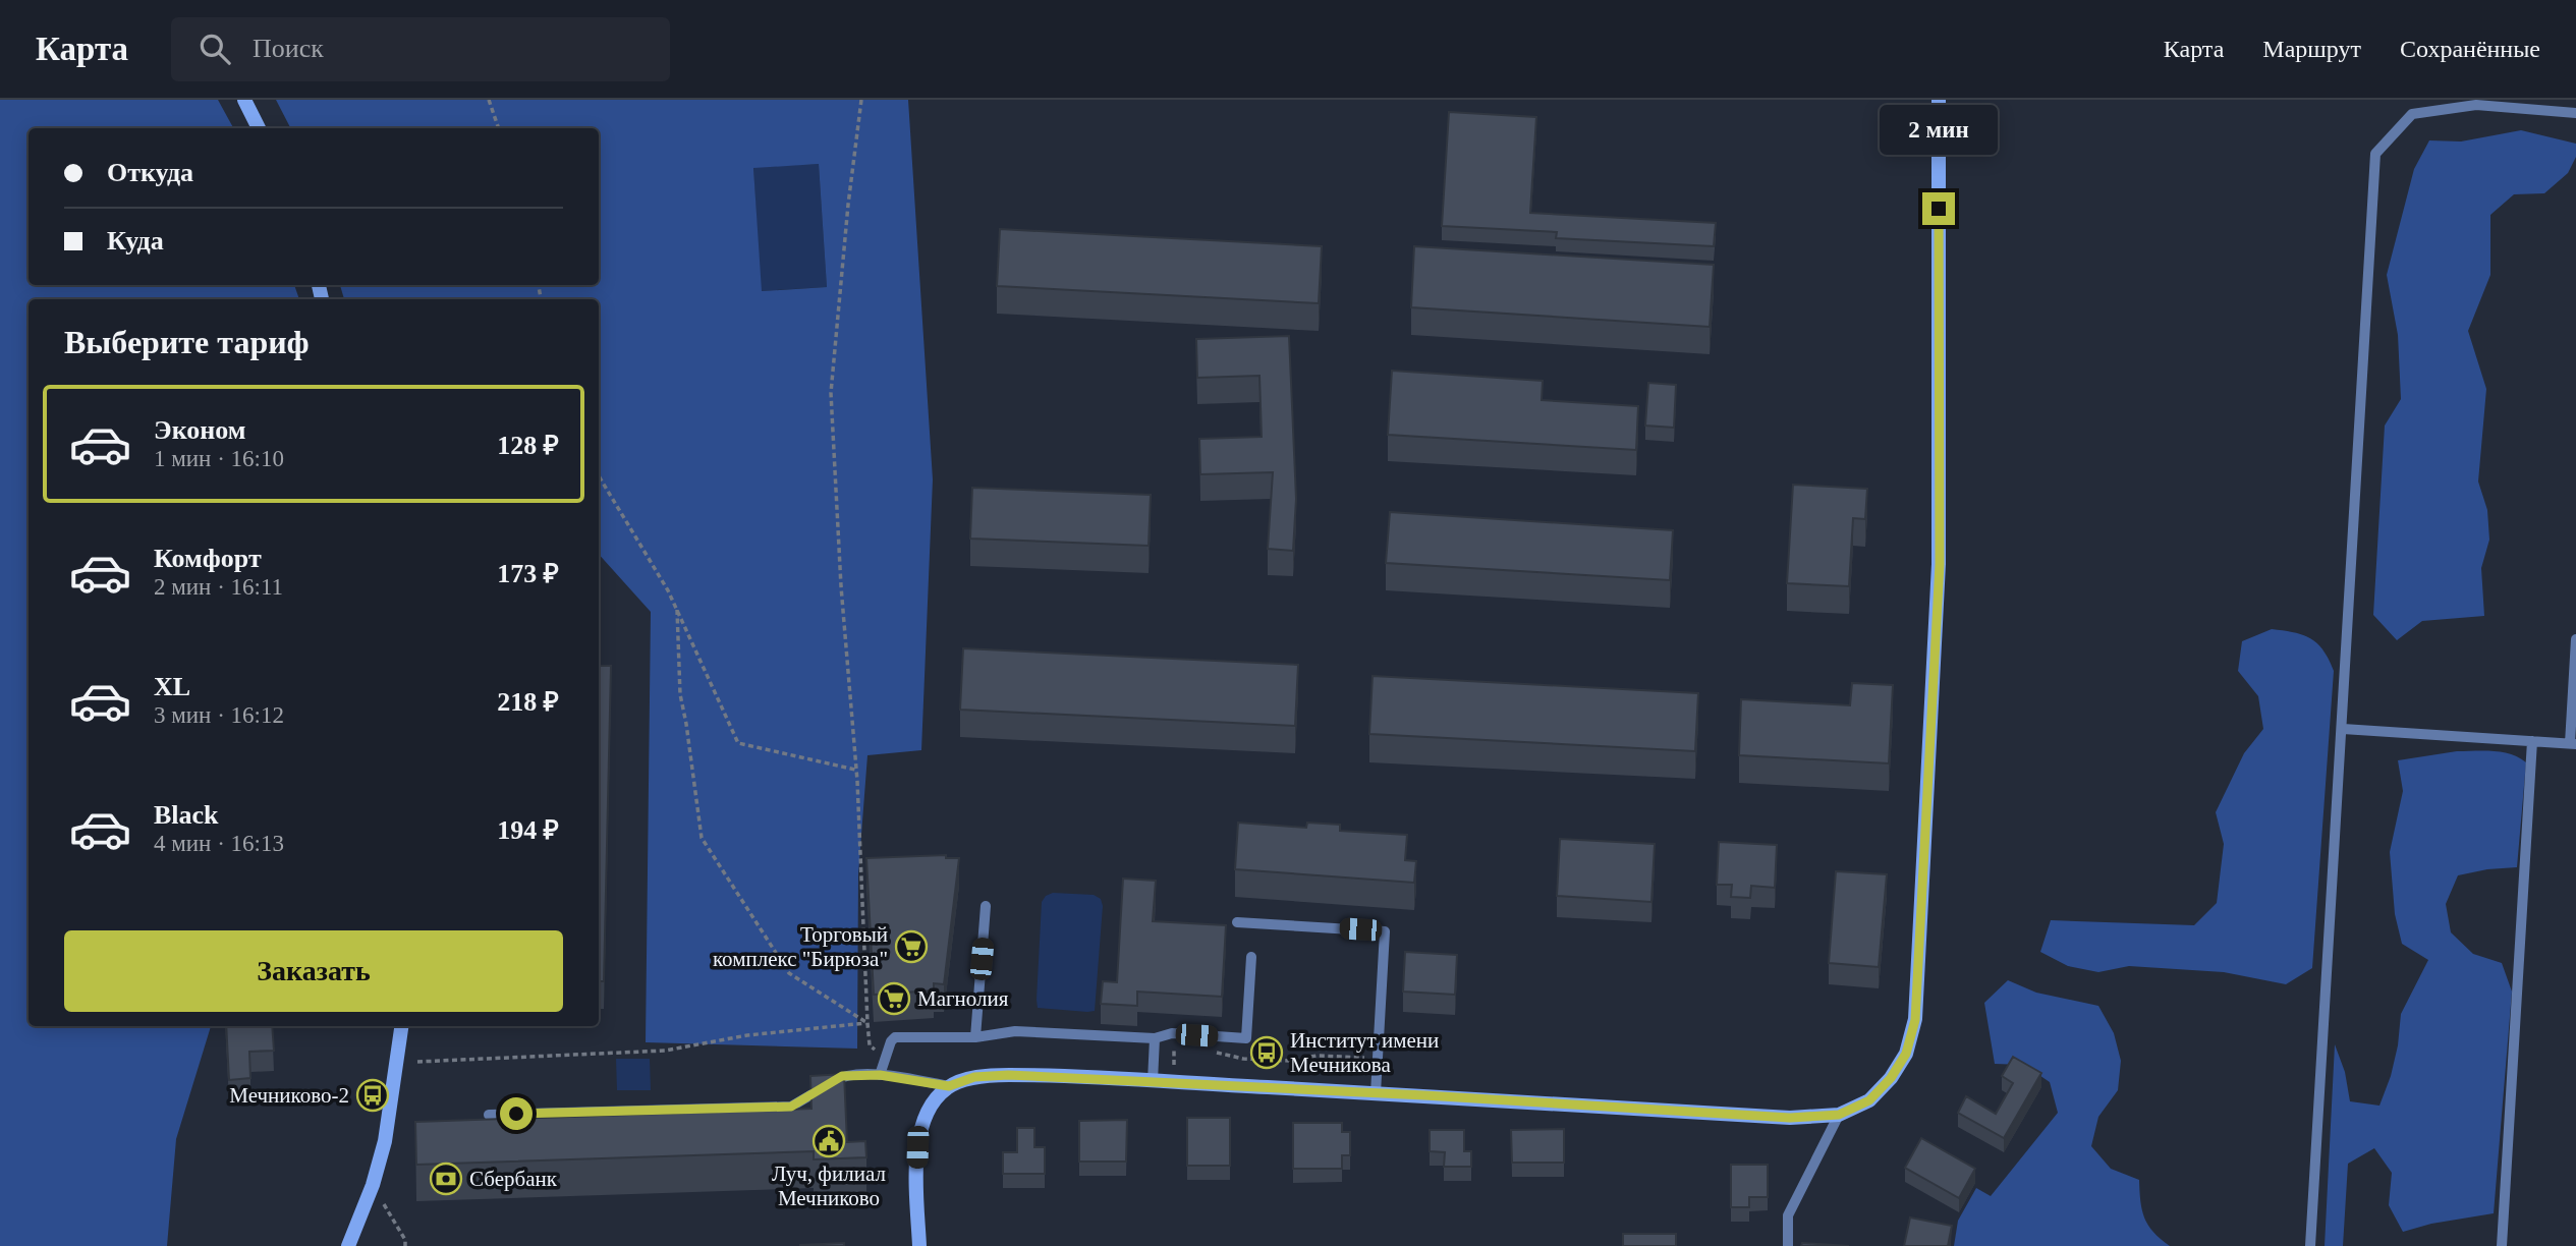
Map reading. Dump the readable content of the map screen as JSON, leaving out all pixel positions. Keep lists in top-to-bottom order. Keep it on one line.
{"places":{"supermarket":["Торговый комплекс \"Бирюза\"","Магнолия"],"bus stop":["Институт имени Мечникова","Мечниково-2"],"public building":["Луч, филиал Мечниково"],"bank":["Сбербанк"]},"page":{"header":"Карта","search":"Поиск","nav":["Карта","Маршрут","Сохранённые"],"bubble":"2 мин","banner":["Откуда","Куда"],"heading":"Выберите тариф","list":[{"name":"Эконом","note":"1 мин · 16:10","value":"128 ₽"},{"name":"Комфорт","note":"2 мин · 16:11","value":"173 ₽"},{"name":"XL","note":"3 мин · 16:12","value":"218 ₽"},{"name":"Black","note":"4 мин · 16:13","value":"194 ₽"}],"buttons":"Заказать"}}
